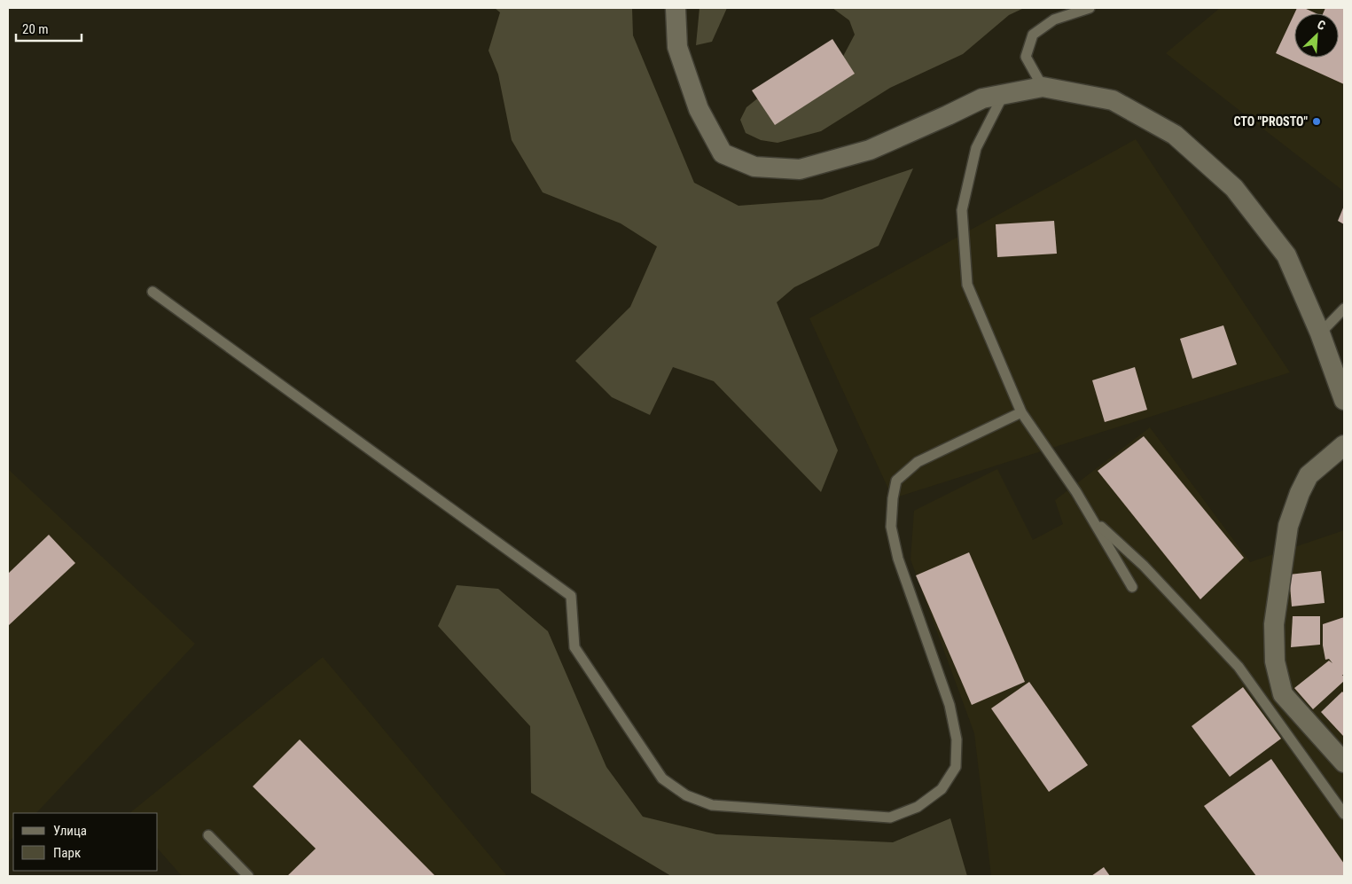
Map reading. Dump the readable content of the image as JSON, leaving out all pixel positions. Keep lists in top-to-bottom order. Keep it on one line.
{"places":["СТО \"PROSTO\""],"legend":["Улица","Парк"],"scale_bar":"20 m","north":"top right"}
